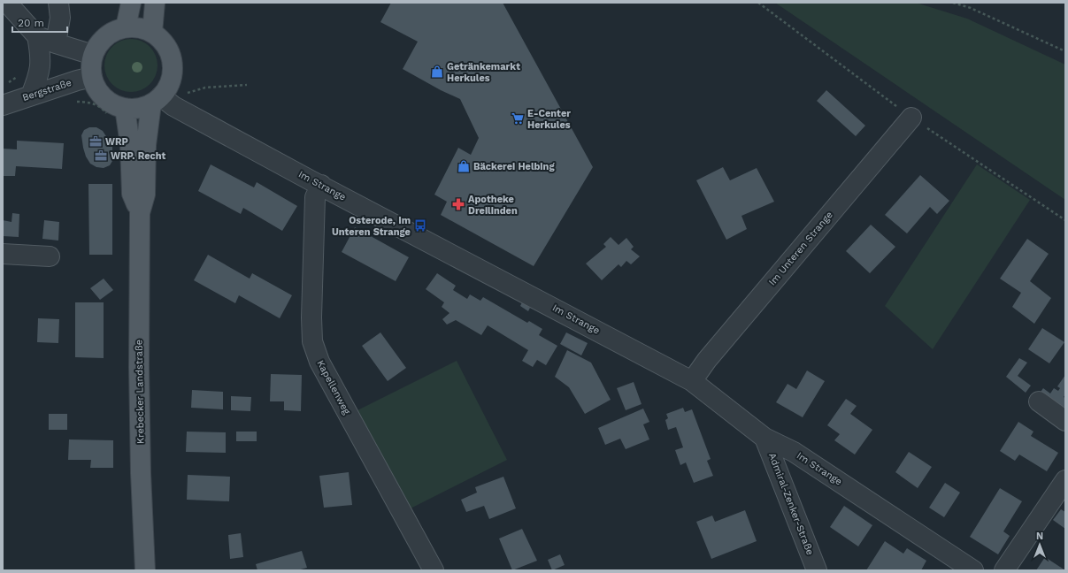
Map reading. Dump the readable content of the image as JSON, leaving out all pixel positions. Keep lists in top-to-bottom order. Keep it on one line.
{"streets":{"main road":["Krebecker Landstraße"],"street":["Bergstraße","Im Strange","Im Unteren Strange","Kapellenweg","Admiral-Zenker-Straße"]},"crossings":[["Bergstraße","Im Strange"],["Bergstraße","Krebecker Landstraße"],["Im Strange","Im Unteren Strange"],["Im Strange","Kapellenweg"],["Im Strange","Krebecker Landstraße"],["Im Strange","Admiral-Zenker-Straße"]],"places":{"shop":["Getränkemarkt Herkules","Bäckerei Helbing"],"supermarket":["E-Center Herkules"],"office":["WRP","WRP. Recht"],"pharmacy":["Apotheke Dreilinden"],"bus stop":["Osterode, Im Unteren Strange"]},"scale_bar":"20 m","north":"top"}
